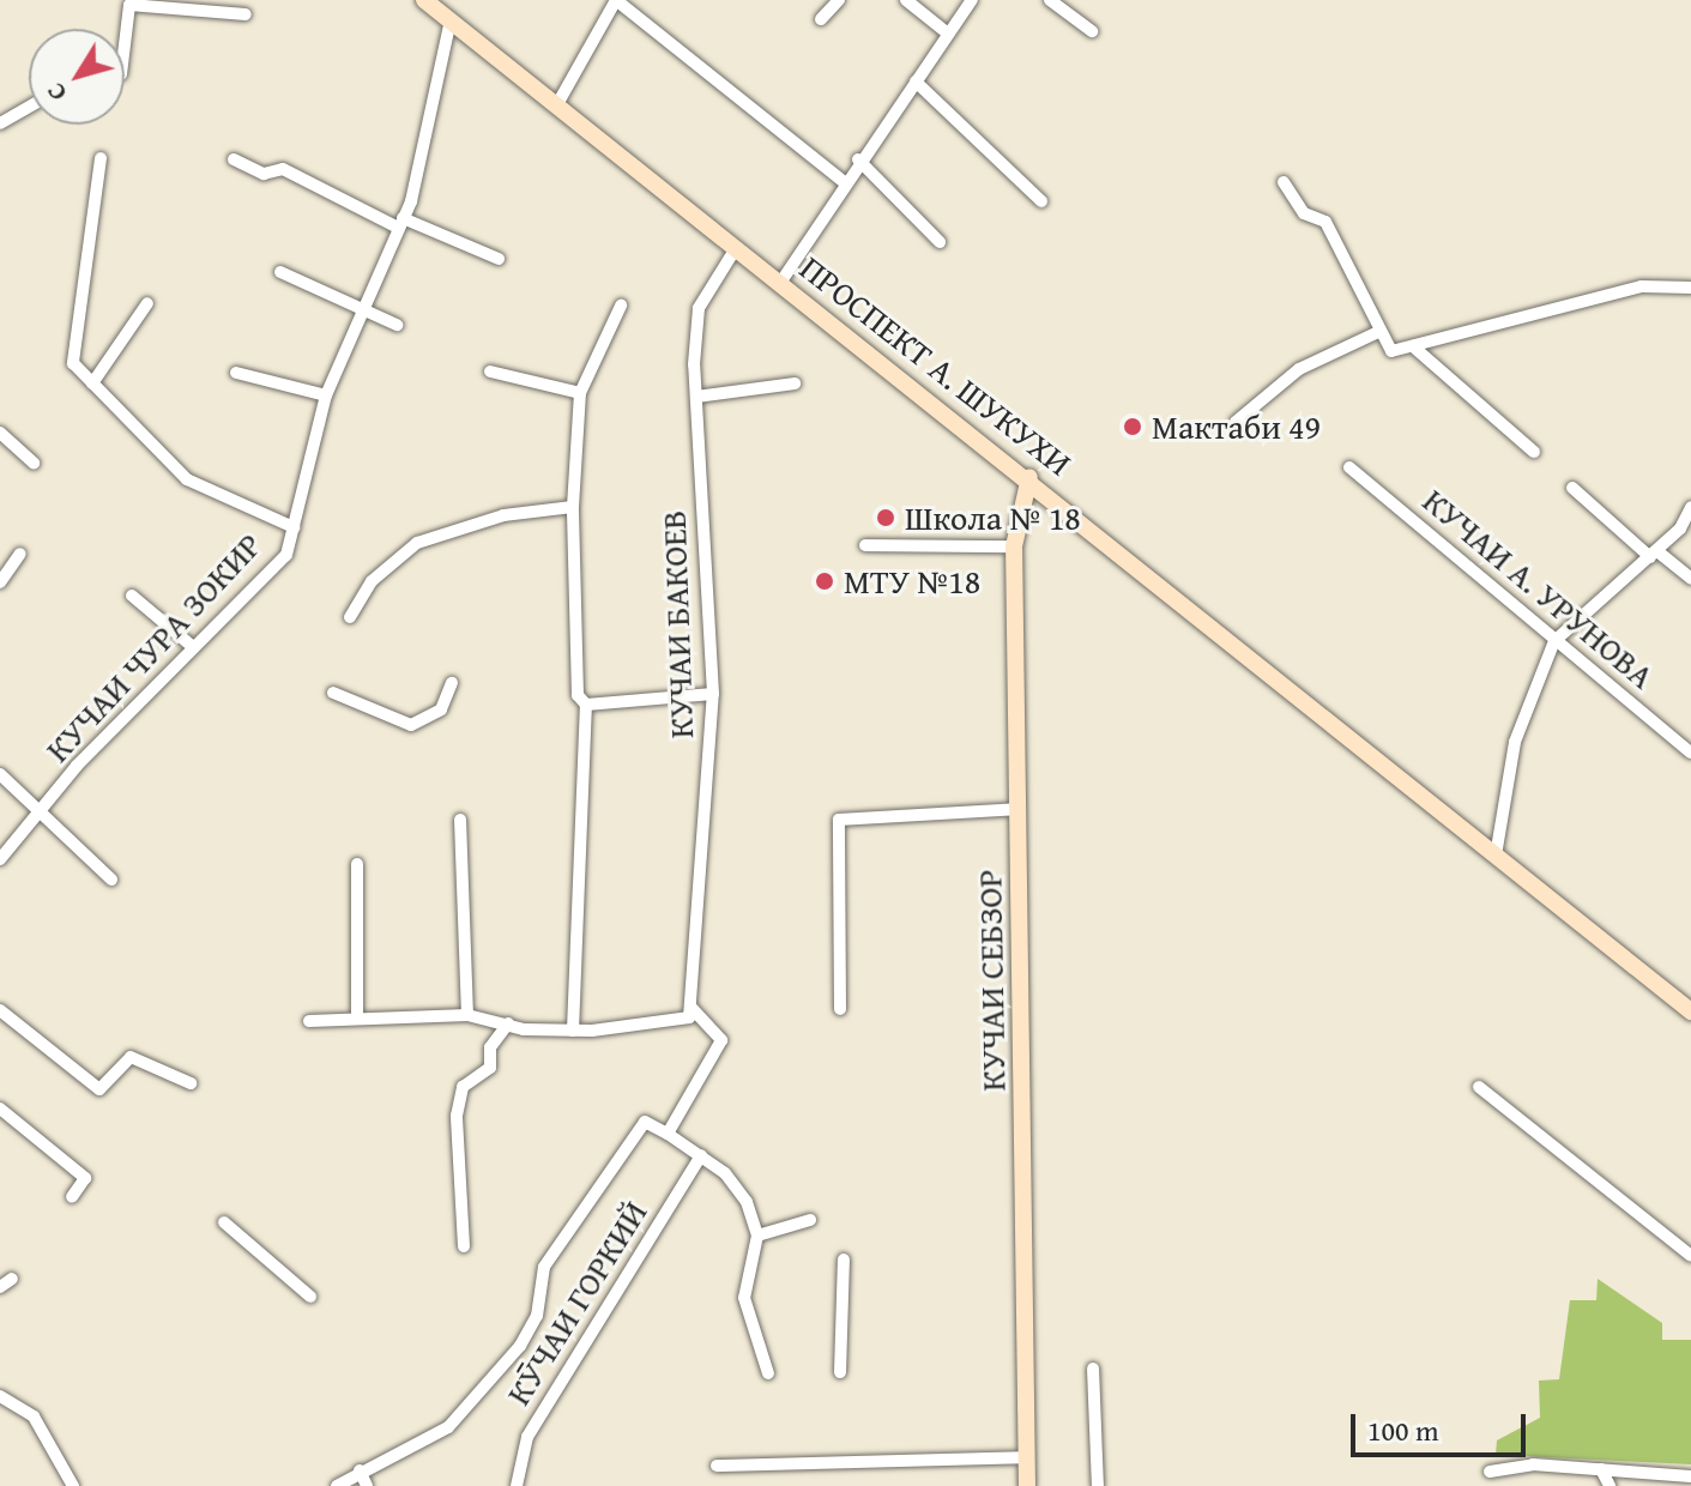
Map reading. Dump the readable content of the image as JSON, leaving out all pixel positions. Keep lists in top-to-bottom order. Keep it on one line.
{"streets":{"main road":["ПРОСПЕКТ А. ШУКУХИ","КУЧАИ СЕБЗОР"],"street":["КУЧАИ А. УРУНОВА","КУЧАИ БАКОЕВ","КУЧАИ ЧУРА ЗОКИР","КӮЧАИ ГОРКИЙ"]},"crossings":[["ПРОСПЕКТ А. ШУКУХИ","КУЧАИ БАКОЕВ"],["ПРОСПЕКТ А. ШУКУХИ","КУЧАИ ЧУРА ЗОКИР"],["ПРОСПЕКТ А. ШУКУХИ","КУЧАИ СЕБЗОР"]],"places":["Мактаби 49","Школа № 18","МТУ №18"],"scale_bar":"100 m","north":"bottom left"}
